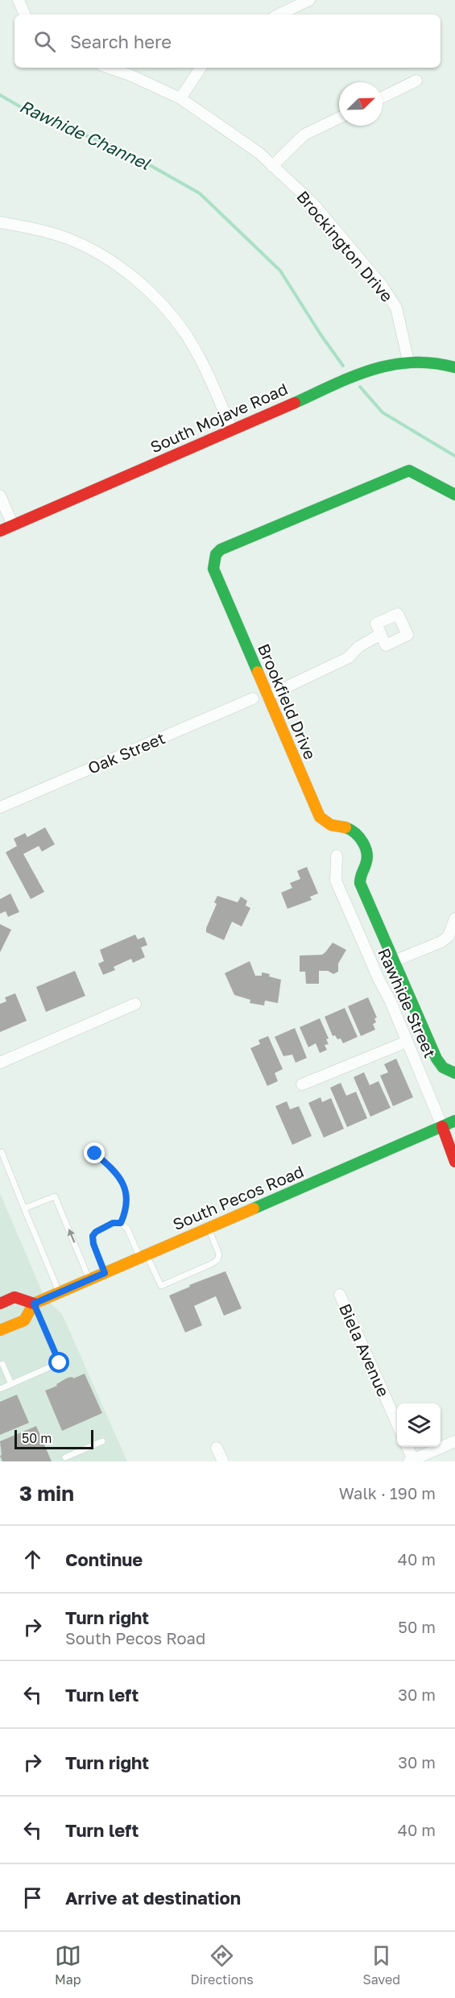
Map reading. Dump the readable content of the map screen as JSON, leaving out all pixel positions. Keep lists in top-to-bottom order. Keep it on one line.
{"streets":{"street":["Brockington Drive","South Mojave Road","Brookfield Drive","Oak Street","Rawhide Street","South Pecos Road","Biela Avenue"]},"crossings":[["Brockington Drive","South Mojave Road"],["Rawhide Street","South Pecos Road"]],"water":["Rawhide Channel"],"scale_bar":"50 m","north":"top right","page":{"search":"Search here","scale":"50 m","heading":["3 min","Walk · 190 m"],"list":[["Continue","40 m"],["Turn right","South Pecos Road","50 m"],["Turn left","30 m"],["Turn right","30 m"],["Turn left","40 m"],"Arrive at destination"],"nav":["Map","Directions","Saved"]}}
